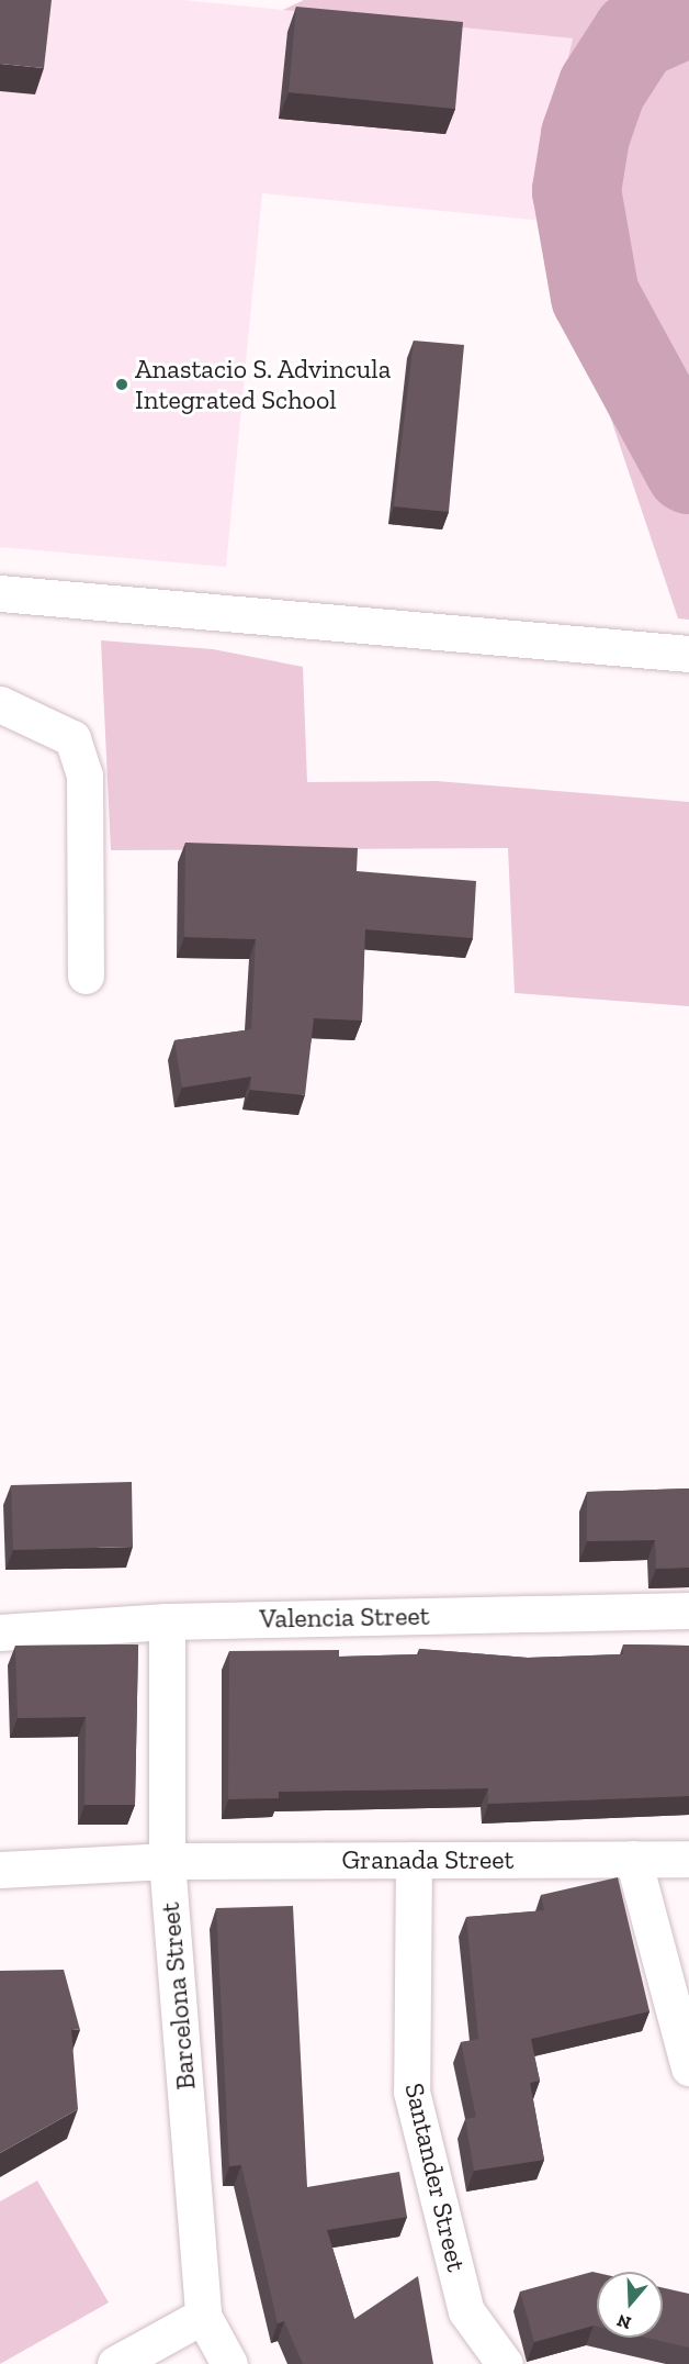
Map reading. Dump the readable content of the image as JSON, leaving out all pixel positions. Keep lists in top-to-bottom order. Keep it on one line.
{"streets":{"street":["Valencia Street","Granada Street","Barcelona Street","Santander Street"]},"crossings":[["Valencia Street","Barcelona Street"],["Granada Street","Barcelona Street"],["Granada Street","Santander Street"]],"places":["Anastacio S. Advincula Integrated School"],"north":"bottom"}
